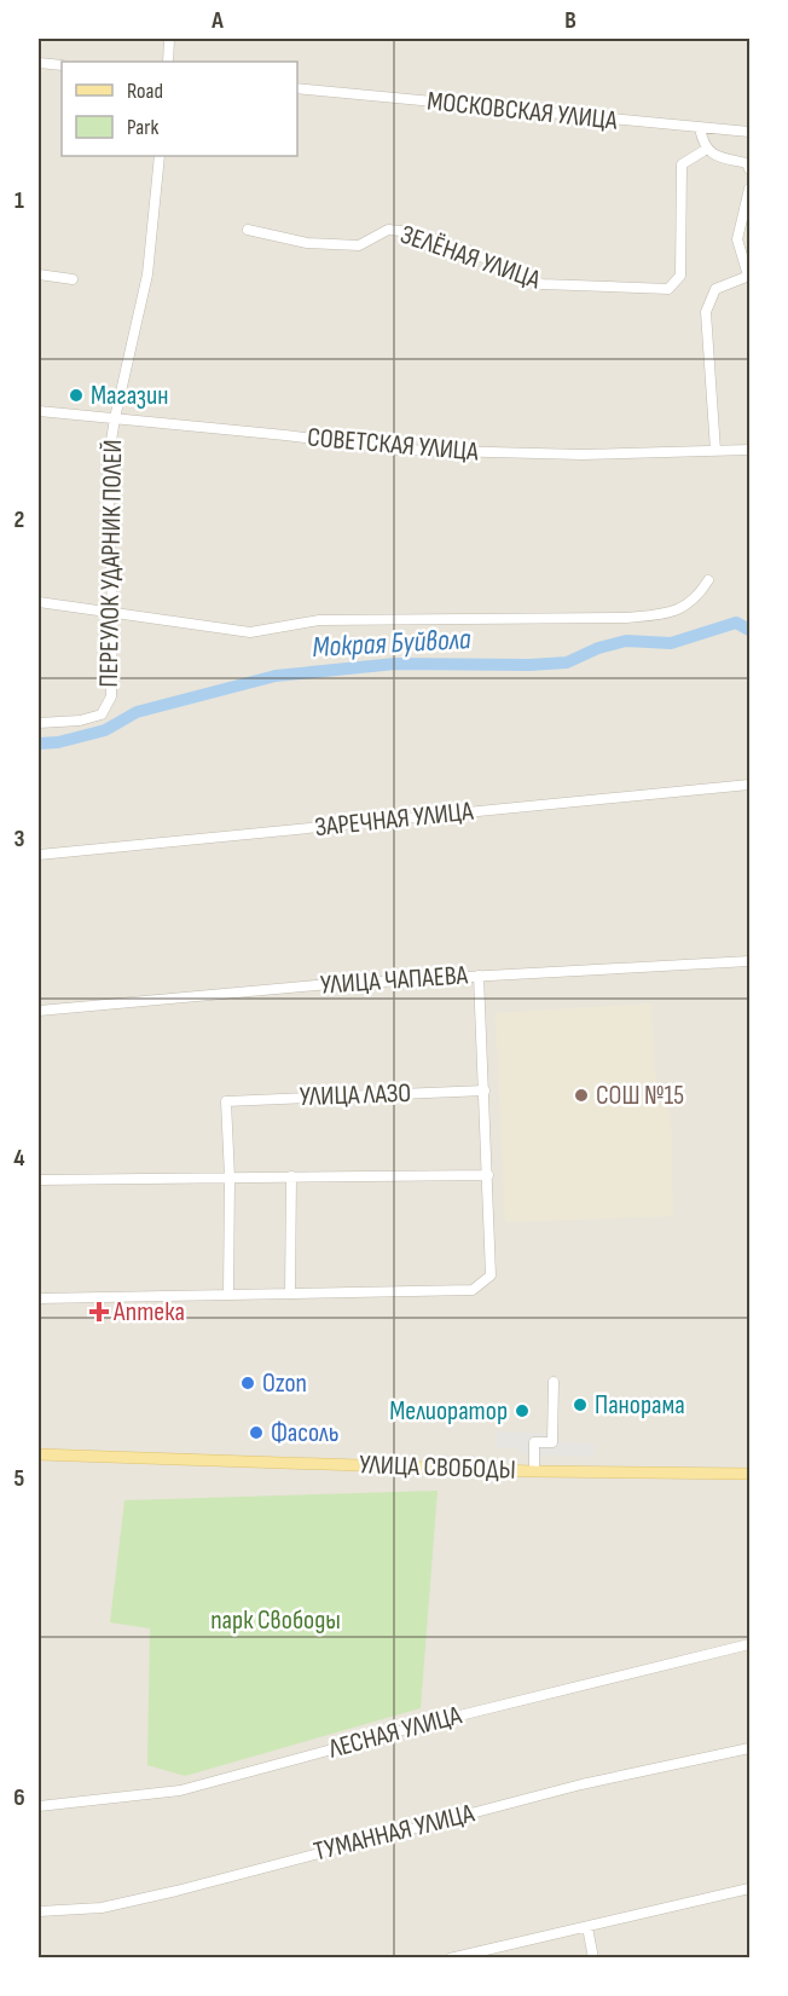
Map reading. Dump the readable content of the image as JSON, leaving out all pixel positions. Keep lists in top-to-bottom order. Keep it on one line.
{"streets":{"main road":["УЛИЦА СВОБОДЫ"],"street":["МОСКОВСКАЯ УЛИЦА","ЗЕЛЁНАЯ УЛИЦА","СОВЕТСКАЯ УЛИЦА","ПЕРЕУЛОК УДАРНИК ПОЛЕЙ","ЗАРЕЧНАЯ УЛИЦА","УЛИЦА ЧАПАЕВА","УЛИЦА ЛАЗО","ЛЕСНАЯ УЛИЦА","ТУМАННАЯ УЛИЦА"]},"crossings":[["СОВЕТСКАЯ УЛИЦА","ПЕРЕУЛОК УДАРНИК ПОЛЕЙ"]],"water":["Мокрая Буйвола"],"parks":["парк Свободы"],"places":{"other":["Магазин","СОШ №15","Ozon","Панорама","Мелиоратор","Фасоль"],"health":["Аптека"]},"legend":["Road","Park"],"grid":{"columns":["A","B"],"rows":["1","2","3","4","5","6"]}}
